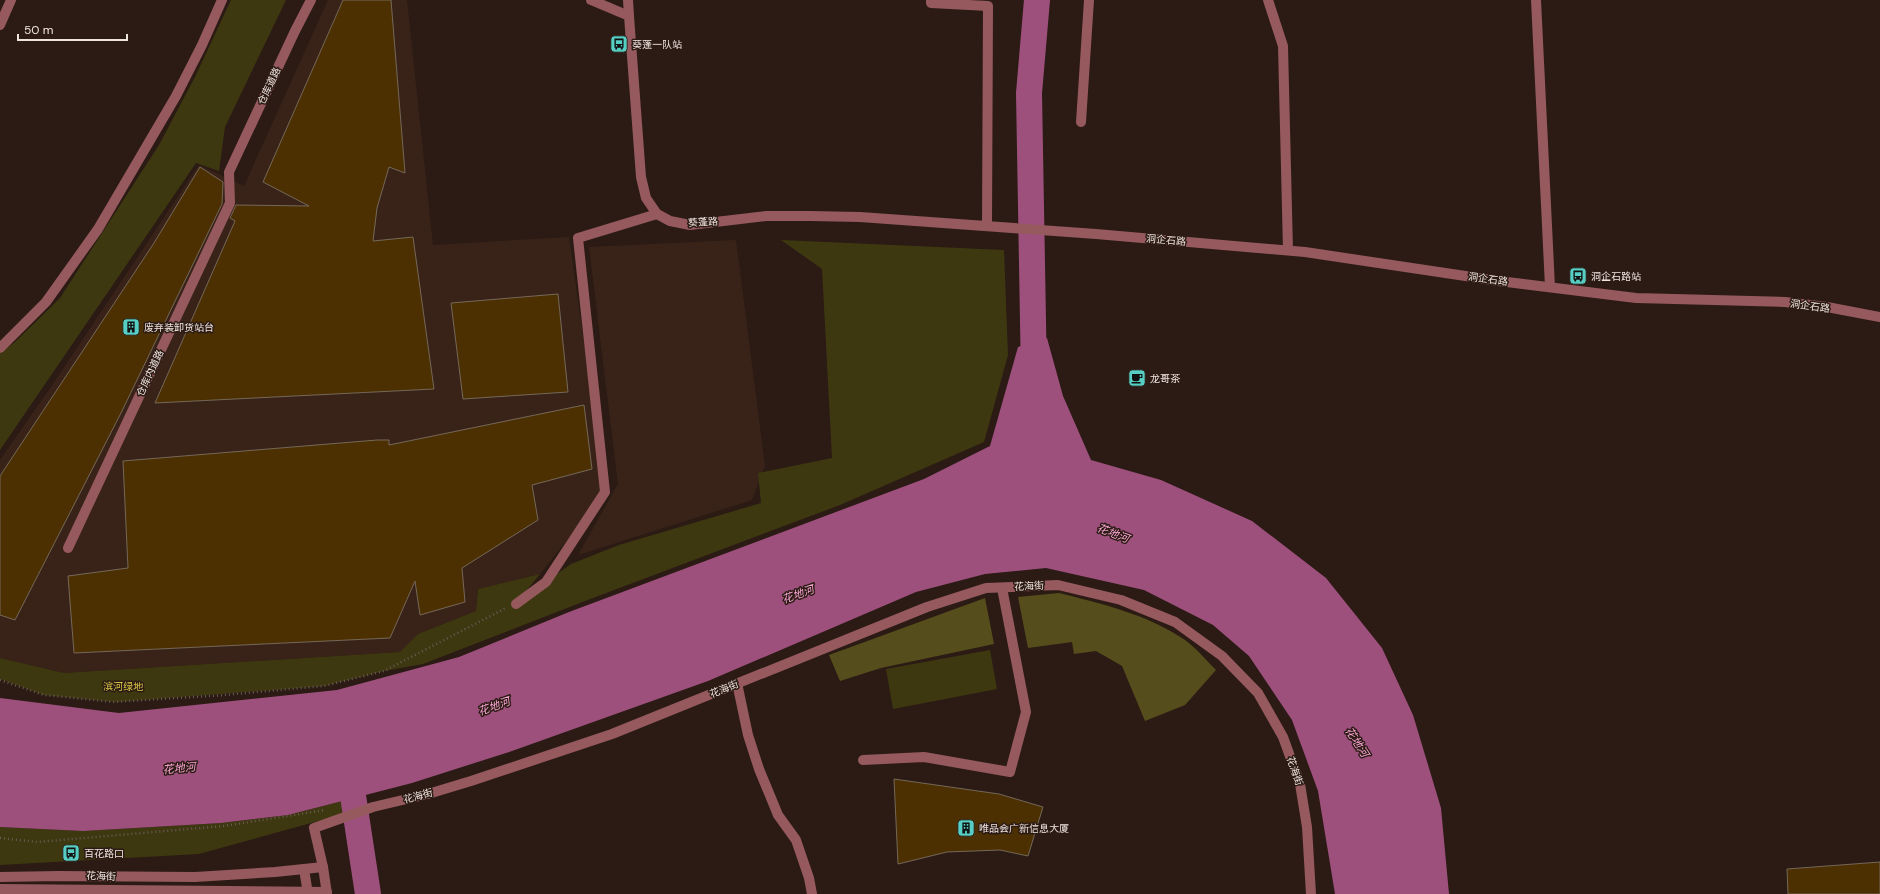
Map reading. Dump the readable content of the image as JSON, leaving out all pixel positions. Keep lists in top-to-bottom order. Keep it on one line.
{"streets":{"street":["仓库道路","葵蓬路","洞企石路","仓库内道路","花海街"]},"crossings":[["仓库道路","仓库内道路"],["葵蓬路","洞企石路"]],"water":["花地河"],"parks":["滨河绿地"],"places":{"bus stop":["葵蓬一队站","洞企石路站","百花路口"],"building":["废弃装卸货站台","唯品会广新信息大厦"],"cafe":["龙哥茶"]},"scale_bar":"50 m"}
